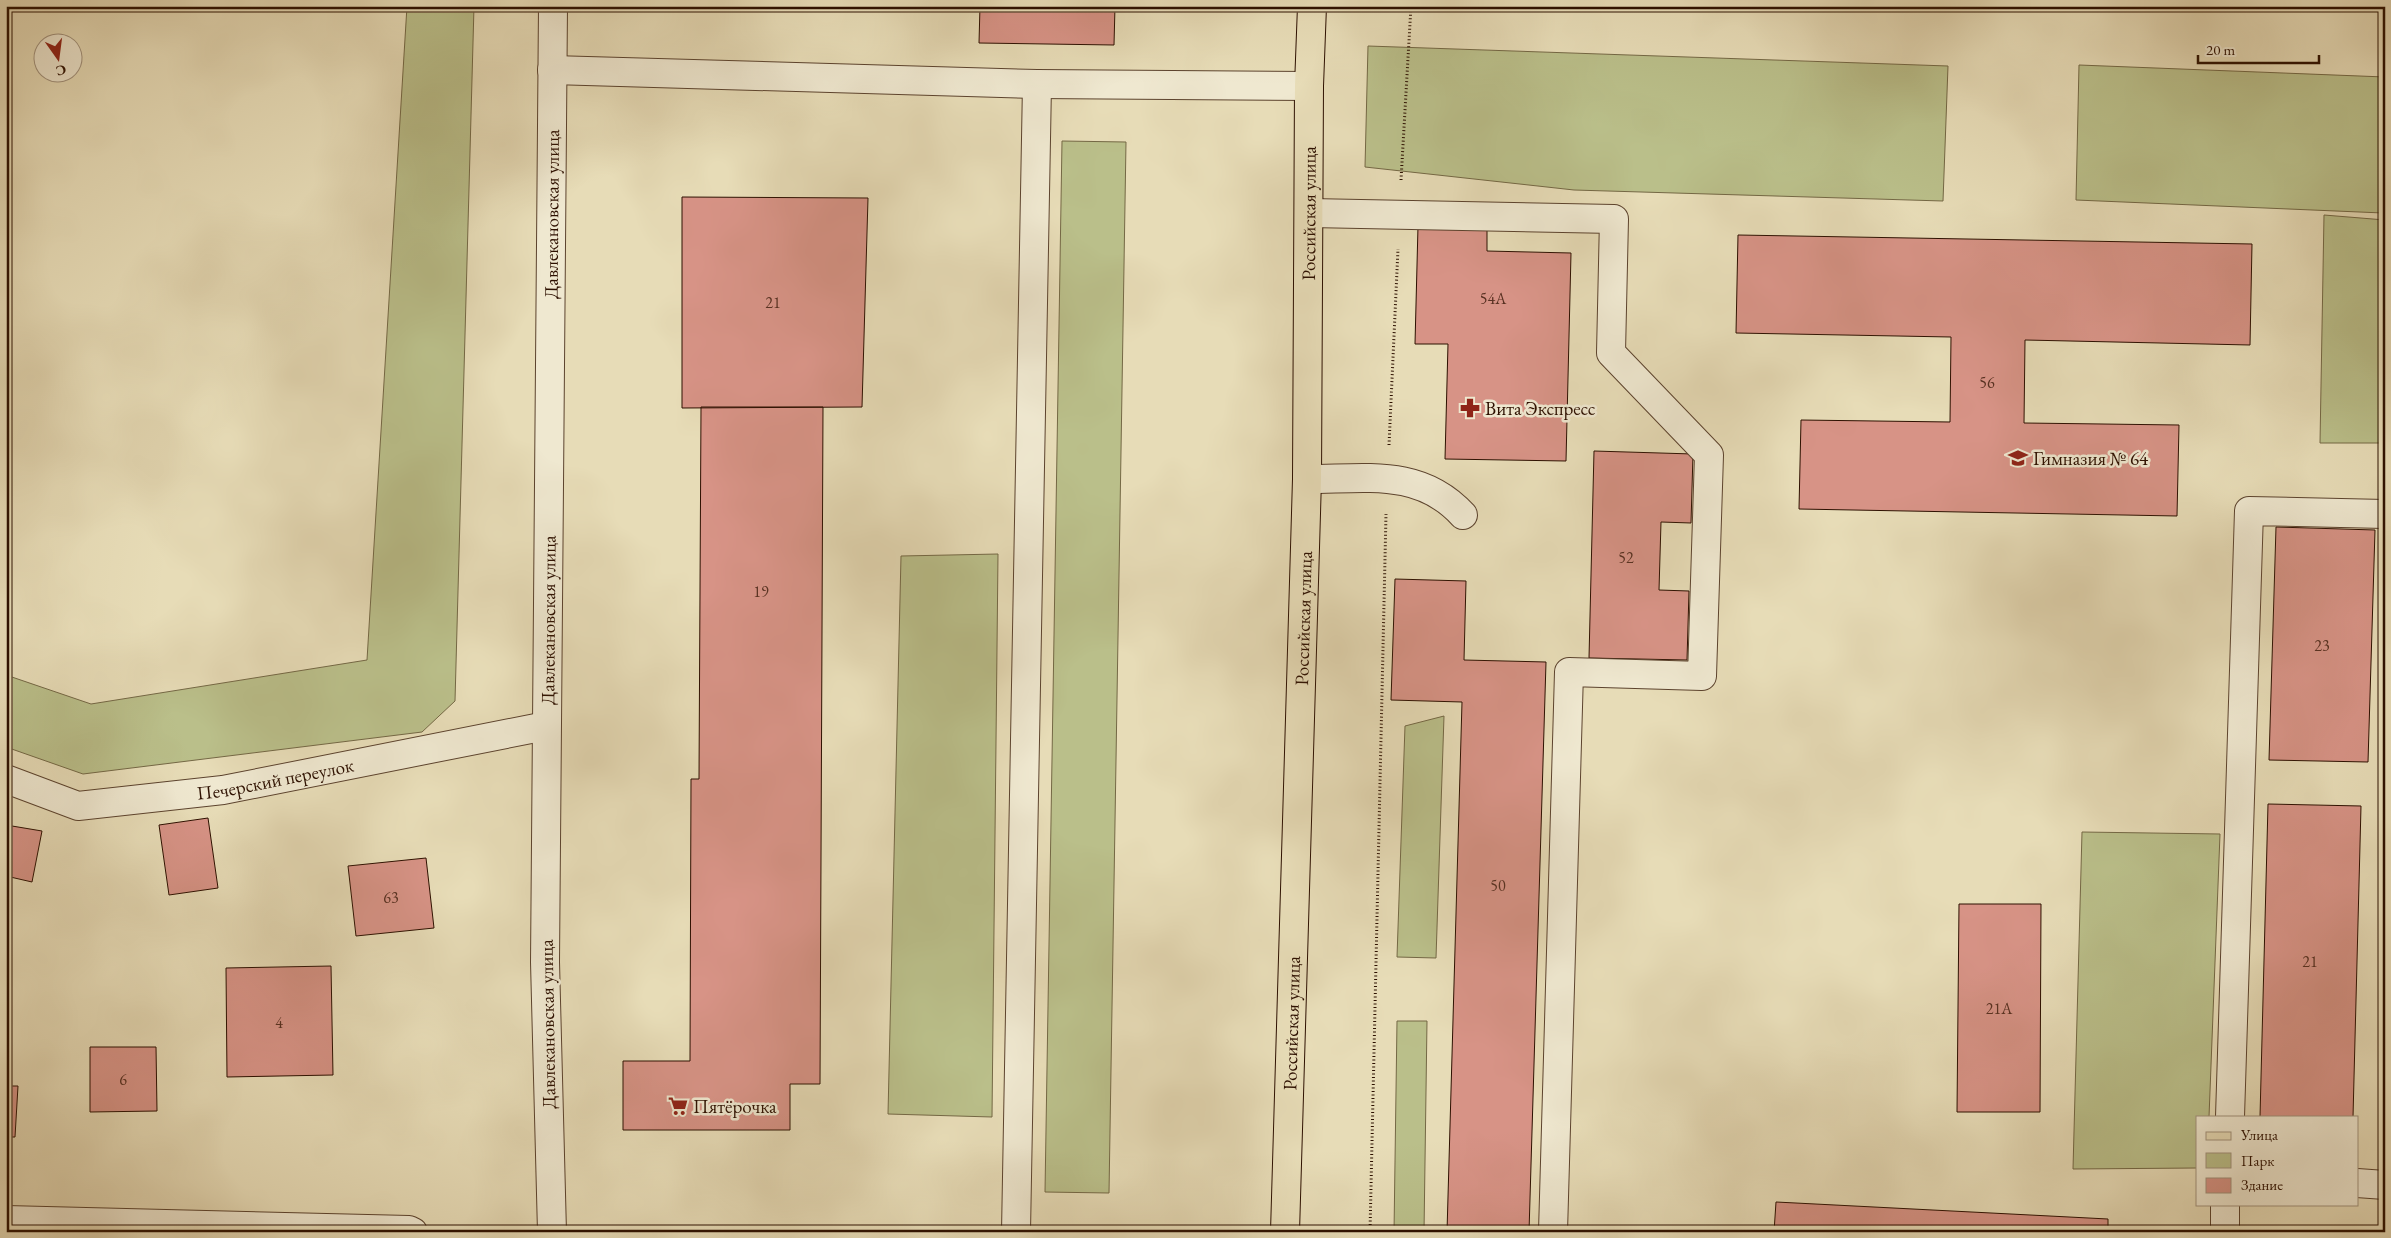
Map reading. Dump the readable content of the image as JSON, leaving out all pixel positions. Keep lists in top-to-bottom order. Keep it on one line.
{"streets":{"main road":["Российская улица"],"street":["Давлекановская улица","Печерский переулок"]},"crossings":[["Давлекановская улица","Печерский переулок"]],"places":{"pharmacy":["Вита Экспресс"],"school or university":["Гимназия № 64"],"supermarket":["Пятёрочка"]},"house_numbers":["54А","21","56","52","19","23","50","63","21","21А","4","6"],"legend":["Улица","Парк","Здание"],"scale_bar":"20 m","north":"bottom"}
